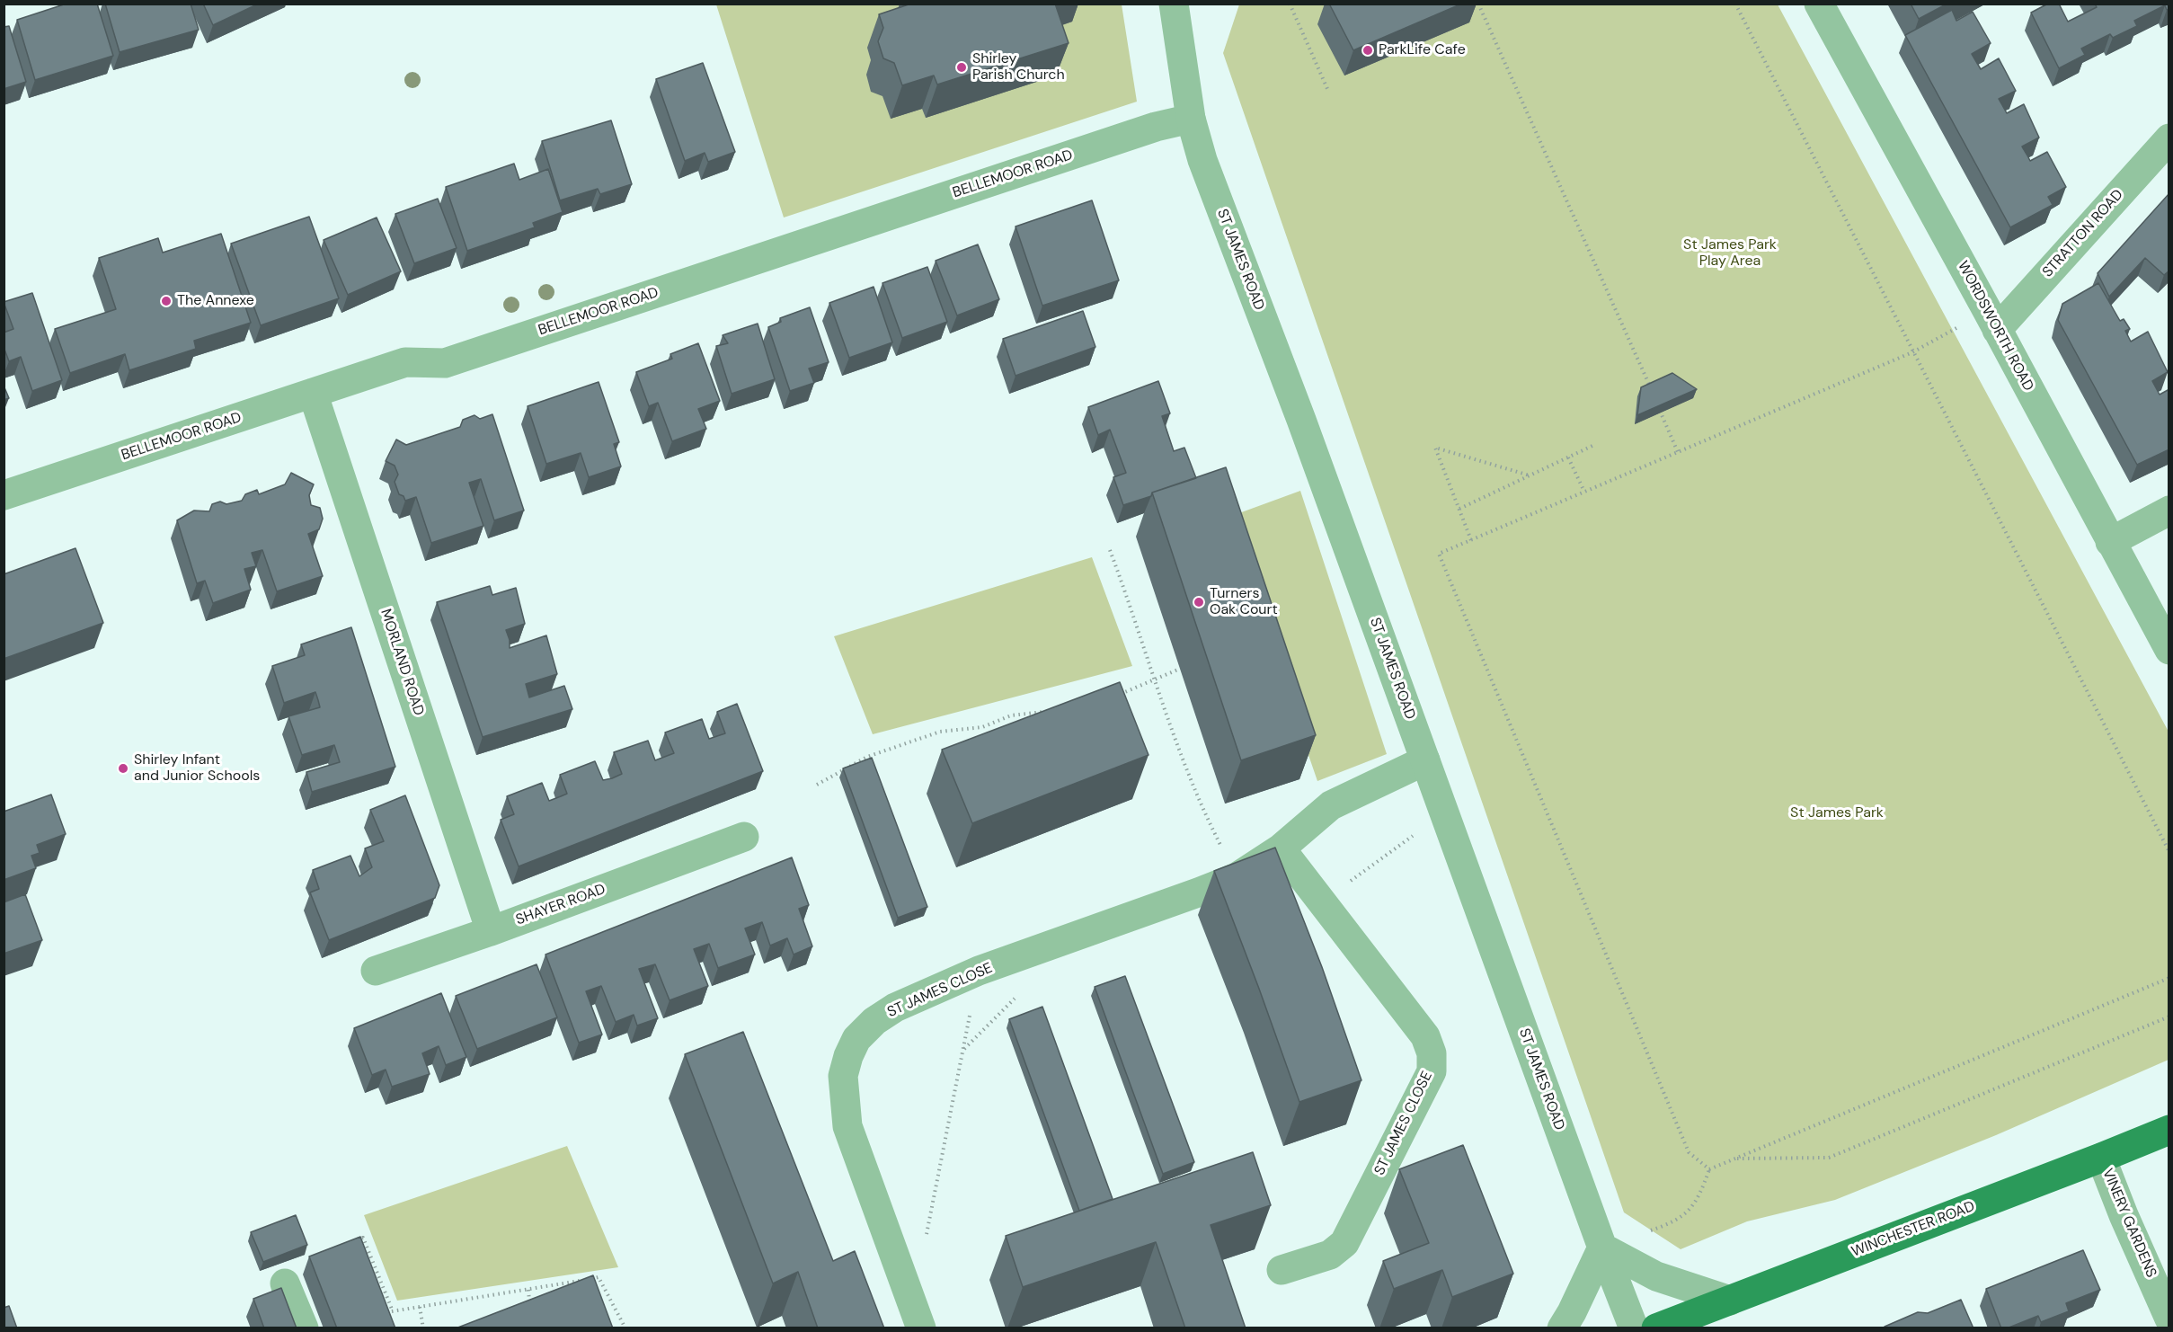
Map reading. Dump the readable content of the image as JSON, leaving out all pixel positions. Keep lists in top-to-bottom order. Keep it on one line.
{"streets":{"main road":["WINCHESTER ROAD"],"street":["BELLEMOOR ROAD","STRATTON ROAD","ST JAMES ROAD","WORDSWORTH ROAD","MORLAND ROAD","SHAYER ROAD","ST JAMES CLOSE","VINERY GARDENS"]},"crossings":[["BELLEMOOR ROAD","ST JAMES ROAD"],["BELLEMOOR ROAD","MORLAND ROAD"],["STRATTON ROAD","WORDSWORTH ROAD"],["ST JAMES ROAD","ST JAMES CLOSE"],["MORLAND ROAD","SHAYER ROAD"],["VINERY GARDENS","WINCHESTER ROAD"]],"parks":["St James Park Play Area","St James Park"],"places":["ParkLife Cafe","Shirley Parish Church","The Annexe","Turners Oak Court","Shirley Infant and Junior Schools"]}
